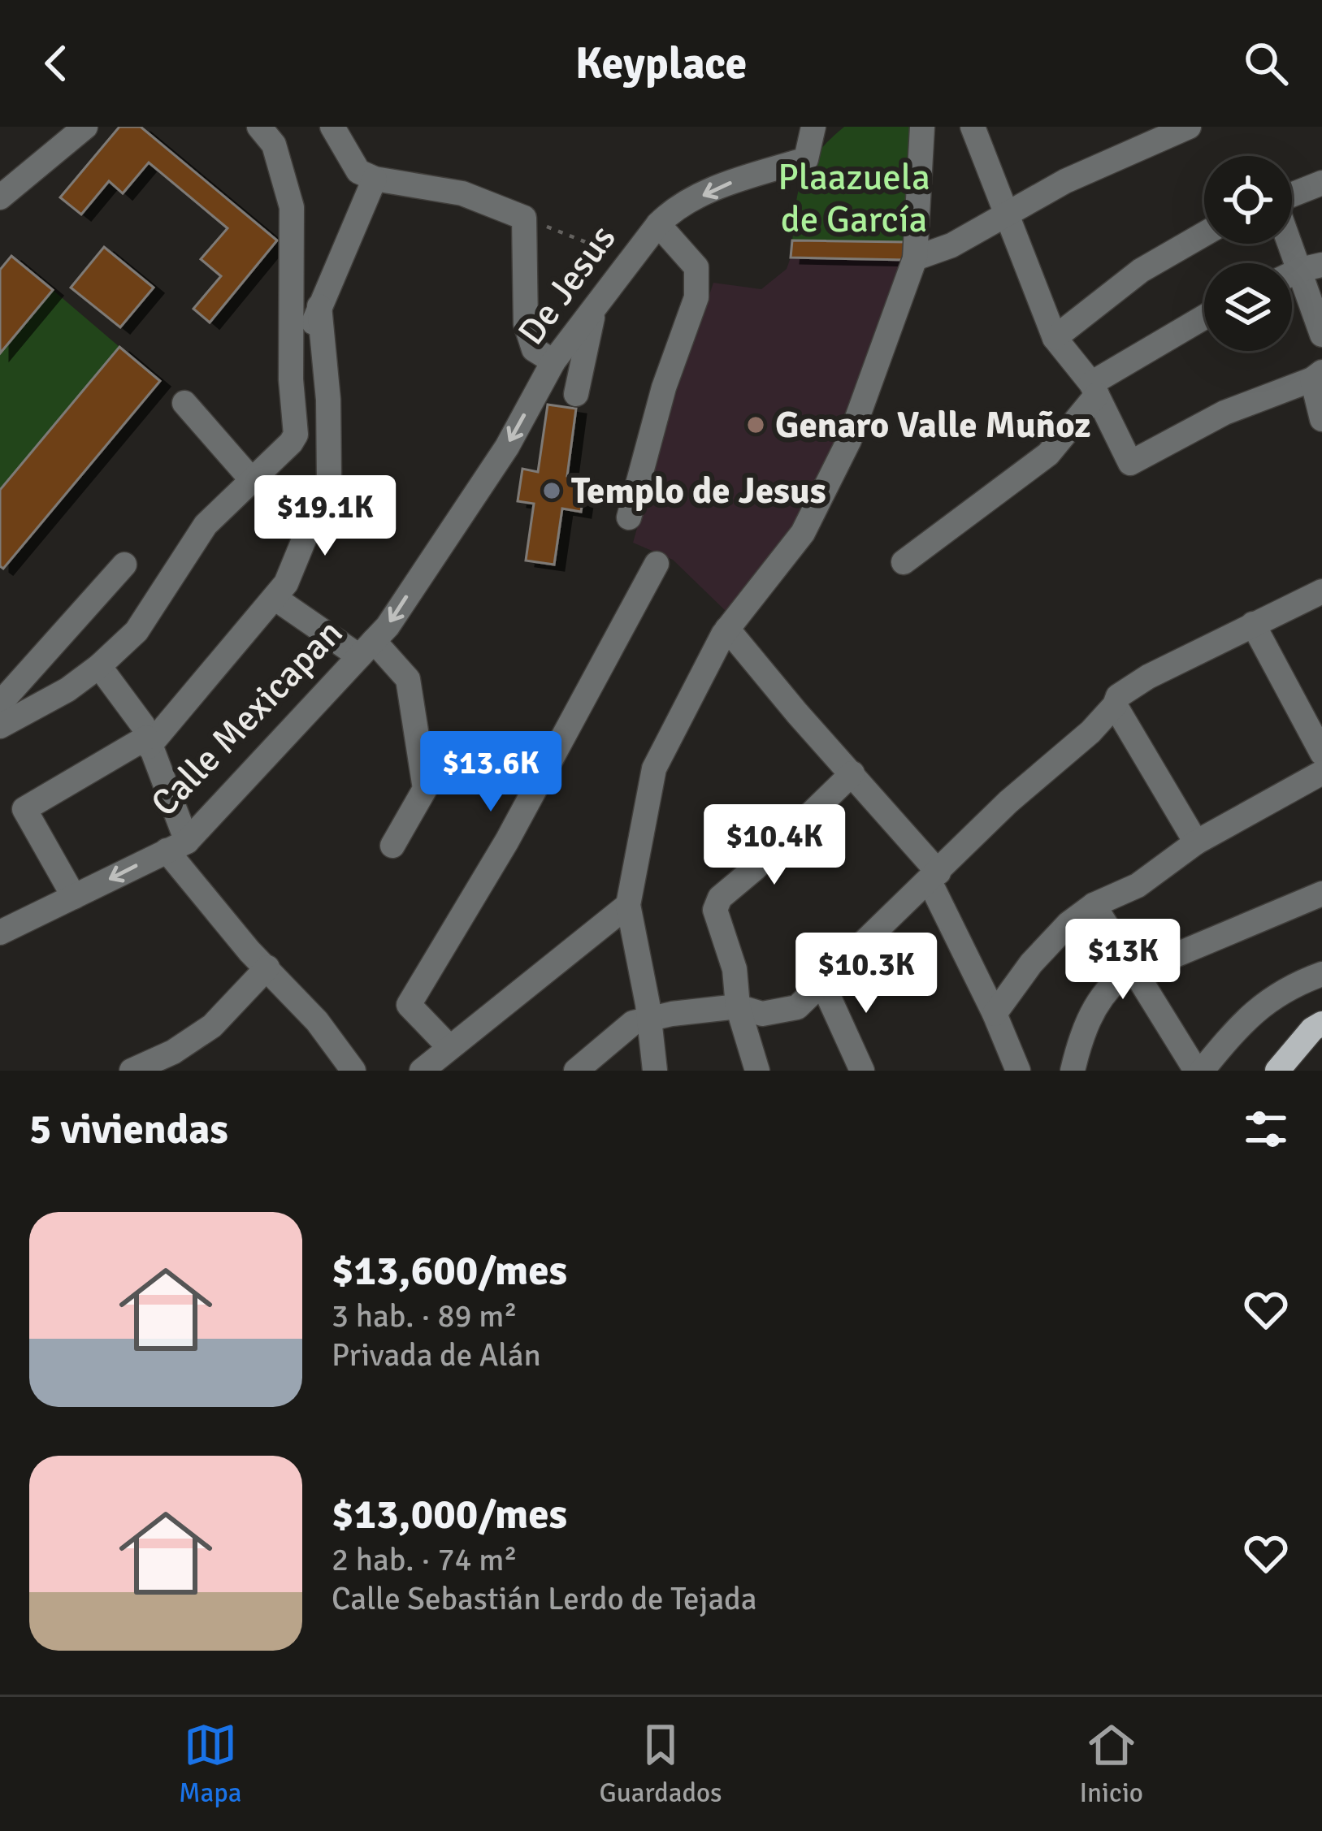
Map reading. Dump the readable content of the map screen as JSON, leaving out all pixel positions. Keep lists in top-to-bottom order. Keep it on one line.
{"streets":{"street":["De Jesus","Calle Mexicapan"]},"crossings":[["De Jesus","Calle Mexicapan"]],"parks":["Plaazuela de García"],"places":["Genaro Valle Muñoz","Templo de Jesus"],"page":{"header":"Keyplace","price":["$19.1K","$13.6K","$10.4K","$13K","$10.3K"],"heading":"5 viviendas","list":[{"name":"$13,600/mes","note":"3 hab. · 89 m² · Privada de Alán"},{"name":"$13,000/mes","note":"2 hab. · 74 m² · Calle Sebastián Lerdo de Tejada"}],"tabs":["Mapa","Guardados","Inicio"]}}
